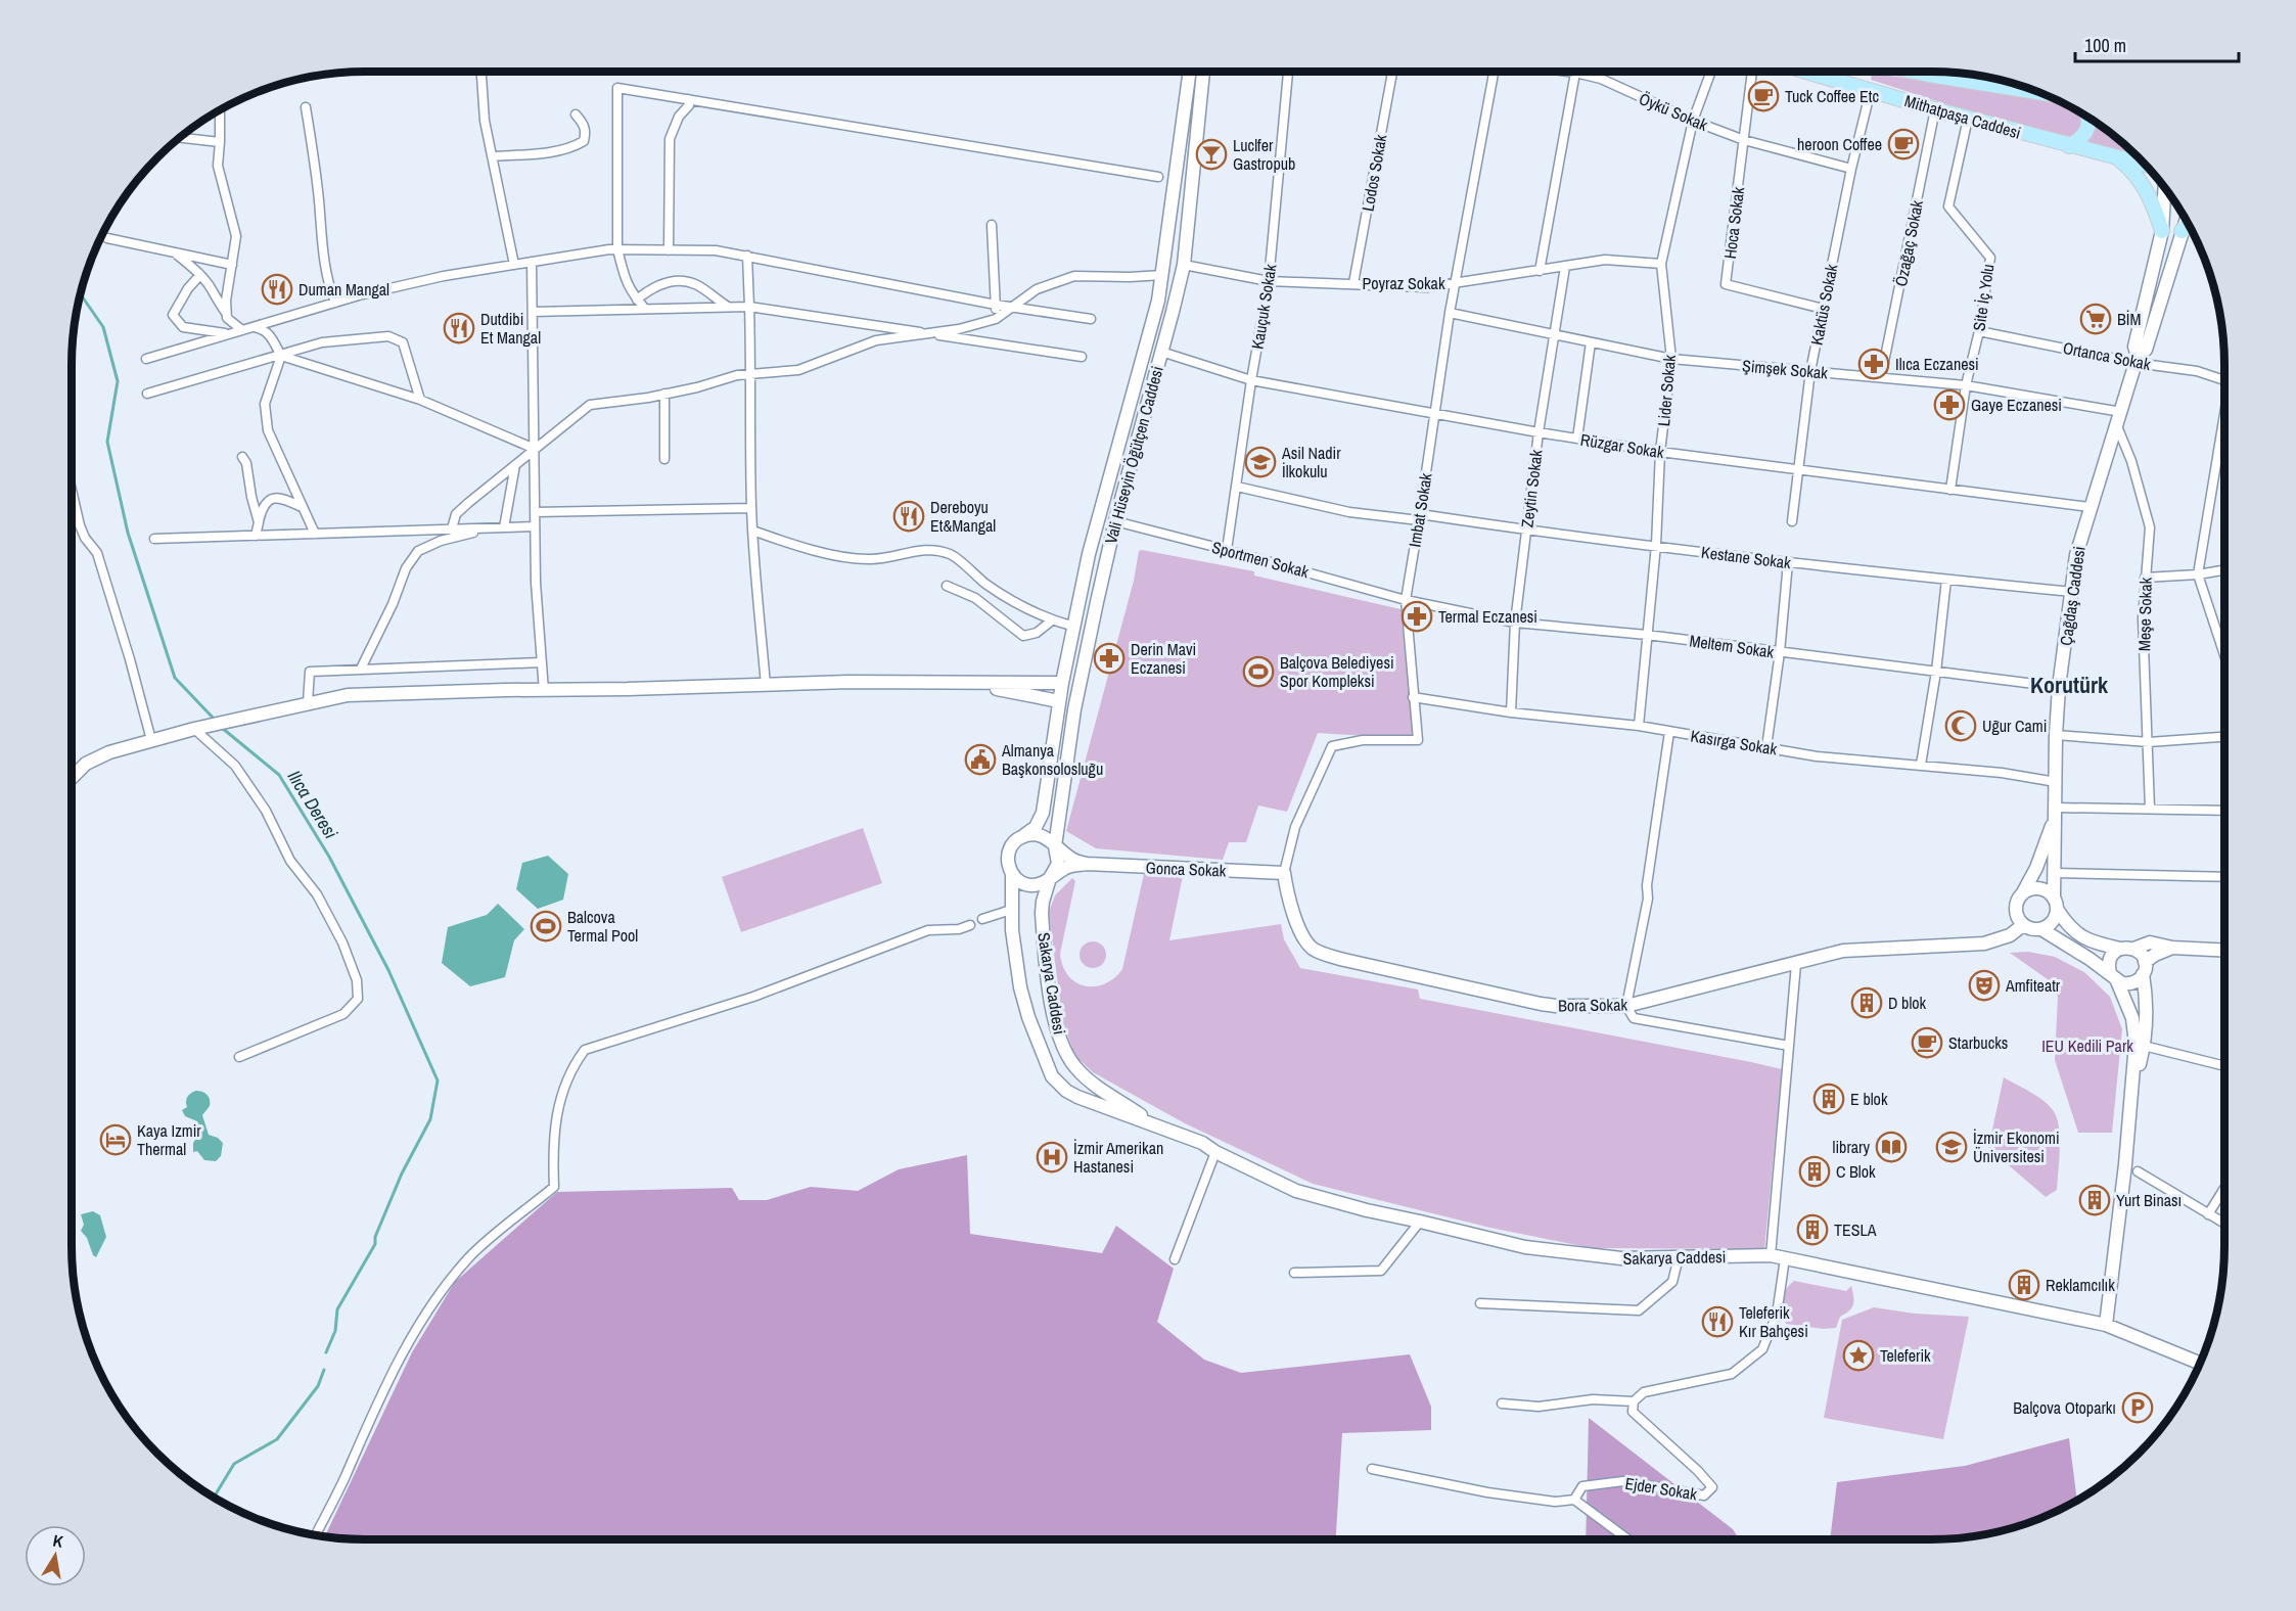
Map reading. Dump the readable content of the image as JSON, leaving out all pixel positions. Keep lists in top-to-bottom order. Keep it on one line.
{"streets":{"main road":["Mithatpaşa Caddesi","Vali Hüseyin Öğütçen Caddesi","Çağdaş Caddesi","Gonca Sokak","Sakarya Caddesi","Bora Sokak"],"street":["Öykü Sokak","Lodos Sokak","Hoca Sokak","Özağaç Sokak","Poyraz Sokak","Site İç Yolu","Kaktüs Sokak","Kauçuk Sokak","Ortanca Sokak","Şimşek Sokak","Lider Sokak","Rüzgar Sokak","Zeytin Sokak","Imbat Sokak","Kestane Sokak","Sportmen Sokak","Meşe Sokak","Meltem Sokak","Kasırga Sokak","Ejder Sokak"]},"crossings":[["Öykü Sokak","Hoca Sokak"],["Öykü Sokak","Kaktüs Sokak"],["Öykü Sokak","Lider Sokak"],["Mithatpaşa Caddesi","Özağaç Sokak"],["Mithatpaşa Caddesi","Site İç Yolu"],["Mithatpaşa Caddesi","Kaktüs Sokak"],["Lodos Sokak","Poyraz Sokak"],["Hoca Sokak","Kaktüs Sokak"],["Özağaç Sokak","Şimşek Sokak"],["Poyraz Sokak","Kauçuk Sokak"],["Poyraz Sokak","Lider Sokak"],["Poyraz Sokak","Vali Hüseyin Öğütçen Caddesi"],["Poyraz Sokak","Zeytin Sokak"],["Poyraz Sokak","Imbat Sokak"],["Site İç Yolu","Ortanca Sokak"],["Site İç Yolu","Şimşek Sokak"],["Site İç Yolu","Rüzgar Sokak"],["Kaktüs Sokak","Şimşek Sokak"],["Kaktüs Sokak","Rüzgar Sokak"],["Kauçuk Sokak","Rüzgar Sokak"],["Kauçuk Sokak","Kestane Sokak"],["Kauçuk Sokak","Sportmen Sokak"],["Ortanca Sokak","Çağdaş Caddesi"],["Şimşek Sokak","Lider Sokak"],["Şimşek Sokak","Zeytin Sokak"],["Şimşek Sokak","Imbat Sokak"],["Şimşek Sokak","Çağdaş Caddesi"],["Lider Sokak","Rüzgar Sokak"],["Lider Sokak","Kestane Sokak"],["Lider Sokak","Meltem Sokak"],["Lider Sokak","Kasırga Sokak"],["Rüzgar Sokak","Vali Hüseyin Öğütçen Caddesi"],["Rüzgar Sokak","Zeytin Sokak"],["Rüzgar Sokak","Imbat Sokak"],["Rüzgar Sokak","Çağdaş Caddesi"],["Vali Hüseyin Öğütçen Caddesi","Sportmen Sokak"],["Vali Hüseyin Öğütçen Caddesi","Sakarya Caddesi"],["Zeytin Sokak","Kestane Sokak"],["Zeytin Sokak","Meltem Sokak"],["Zeytin Sokak","Kasırga Sokak"],["Imbat Sokak","Kestane Sokak"],["Imbat Sokak","Sportmen Sokak"],["Imbat Sokak","Meltem Sokak"],["Imbat Sokak","Kasırga Sokak"],["Imbat Sokak","Gonca Sokak"],["Imbat Sokak","Bora Sokak"],["Kestane Sokak","Çağdaş Caddesi"],["Sportmen Sokak","Meltem Sokak"],["Çağdaş Caddesi","Meşe Sokak"],["Çağdaş Caddesi","Meltem Sokak"],["Çağdaş Caddesi","Kasırga Sokak"],["Çağdaş Caddesi","Bora Sokak"],["Gonca Sokak","Bora Sokak"]],"districts":["Korutürk"],"water":["Ilıca Deresi"],"parks":["IEU Kedili Park"],"places":{"cafe":["Tuck Coffee Etc","heroon Coffee","Starbucks"],"bar":["Luclfer Gastropub"],"restaurant":["Duman Mangal","Dutdibi Et Mangal","Dereboyu Et&Mangal","Teleferik Kır Bahçesi"],"supermarket":["BİM"],"pharmacy":["Ilıca Eczanesi","Gaye Eczanesi","Termal Eczanesi","Derin Mavi Eczanesi"],"school or university":["Asil Nadir İlkokulu","İzmir Ekonomi Üniversitesi"],"sports":["Balçova Belediyesi Spor Kompleksi","Balcova Termal Pool"],"mosque":["Uğur Cami"],"public building":["Almanya Başkonsolosluğu"],"theatre":["Amfiteatr"],"building":["D blok","E blok","C Blok","Yurt Binası","TESLA","Reklamcılık"],"hotel":["Kaya Izmir Thermal"],"library":["library"],"hospital":["İzmir Amerikan Hastanesi"],"place":["Teleferik"],"parking":["Balçova Otoparkı"]},"scale_bar":"100 m","north":"top"}
